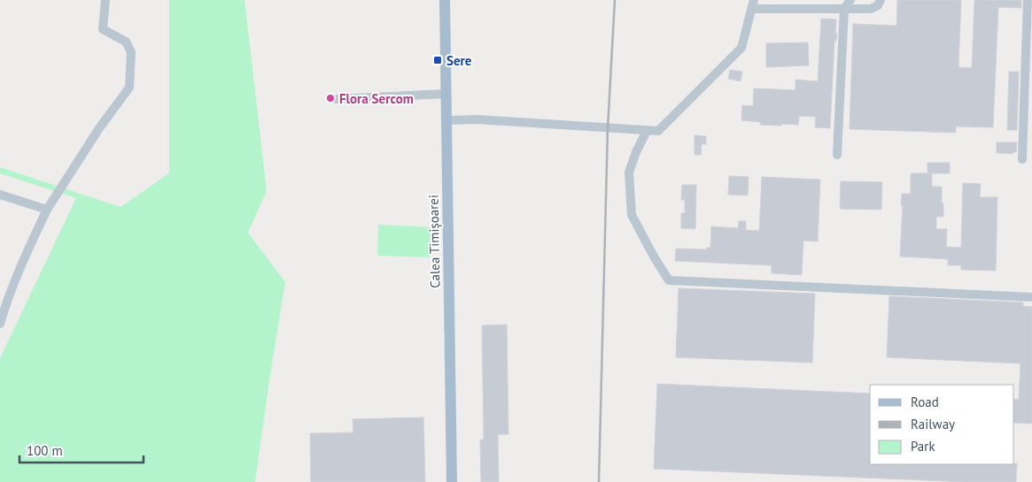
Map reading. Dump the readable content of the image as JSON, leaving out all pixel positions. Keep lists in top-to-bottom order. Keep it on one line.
{"streets":{"main road":["Calea Timișoarei"]},"places":{"transit":["Sere"],"other":["Flora Sercom"]},"legend":["Road","Railway","Park"],"scale_bar":"100 m"}
